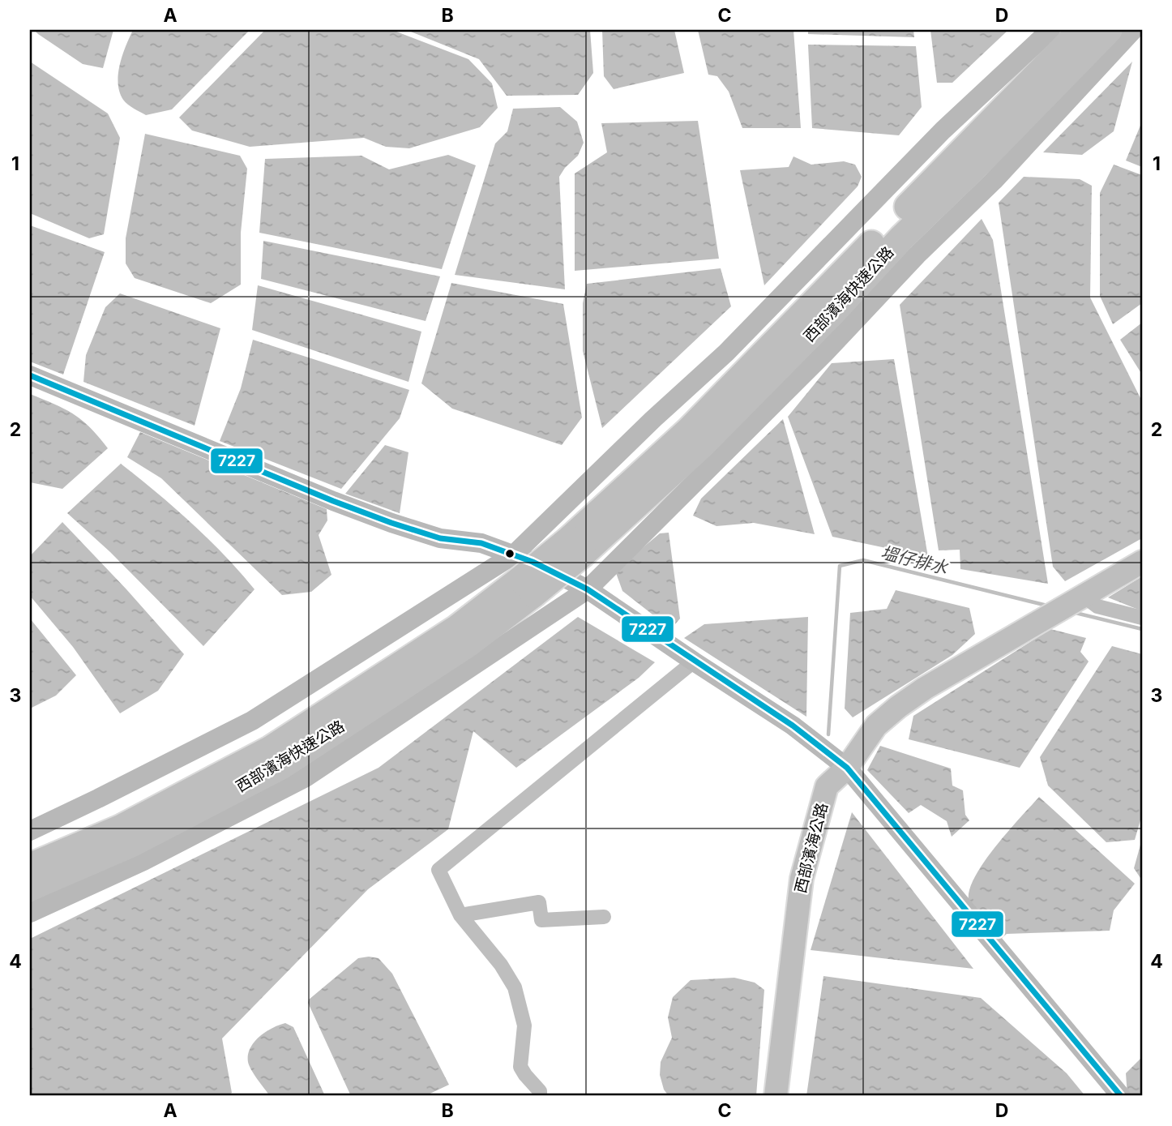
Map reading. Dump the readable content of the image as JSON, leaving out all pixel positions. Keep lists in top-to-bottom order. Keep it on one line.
{"streets":{"highway":["西部濱海快速公路"],"main road":["西部濱海公路"]},"water":["塭仔排水"],"lines":["transit line 7227"],"grid":{"columns":["A","B","C","D"],"rows":["1","2","3","4"]}}
